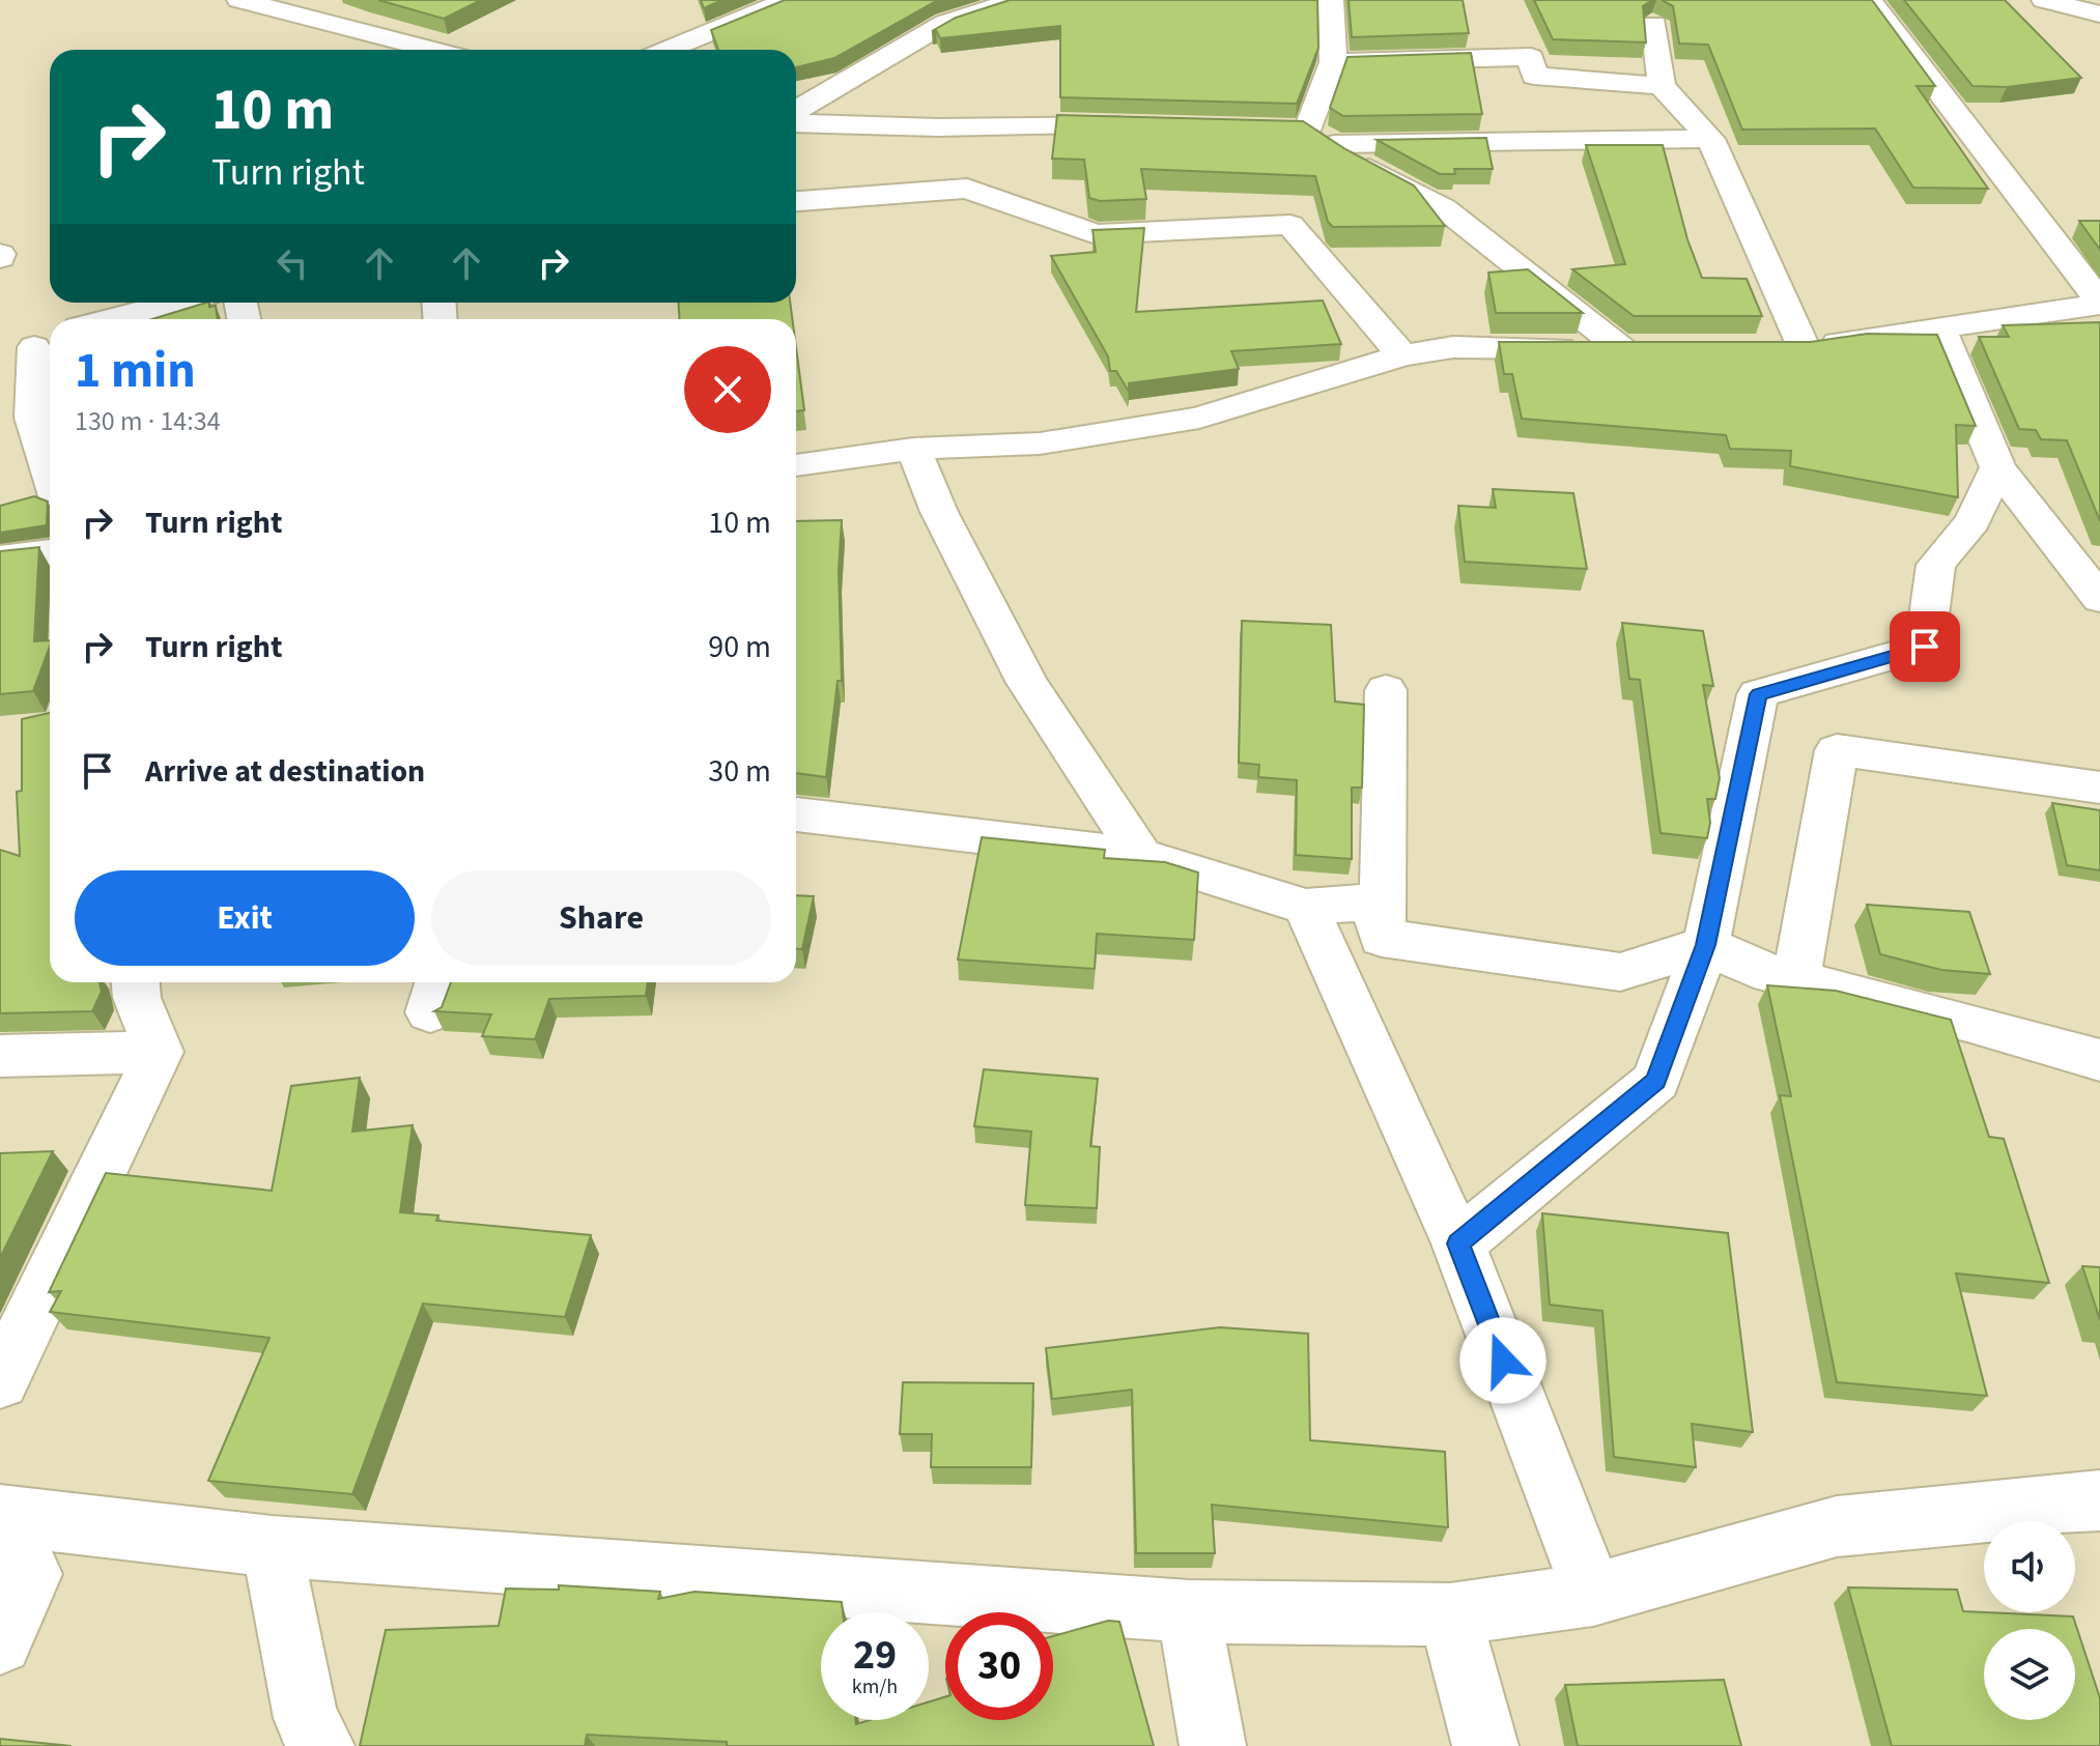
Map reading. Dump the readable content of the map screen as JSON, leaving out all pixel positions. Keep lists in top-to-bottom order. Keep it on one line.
{"page":{"turn":["10 m","Turn right"],"heading":["1 min","130 m · 14:34"],"list":[{"name":"Turn right","value":"10 m"},{"name":"Turn right","value":"90 m"},{"name":"Arrive at destination","value":"30 m"}],"buttons":["Exit","Share"],"speed":"29 km/h","limit":"30"}}
